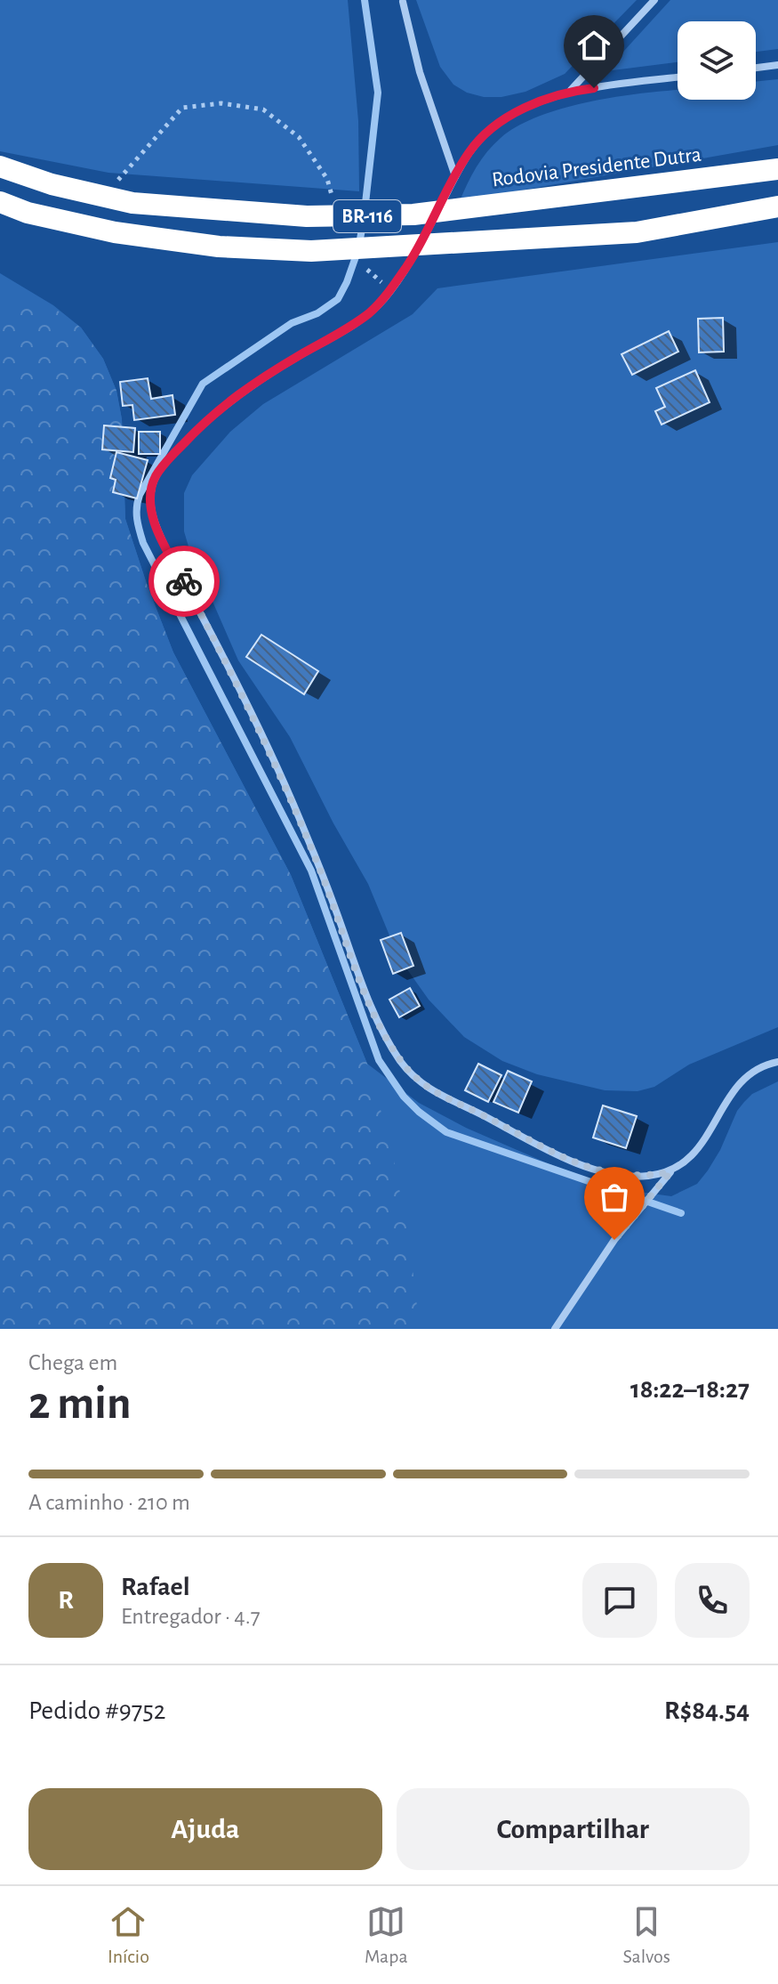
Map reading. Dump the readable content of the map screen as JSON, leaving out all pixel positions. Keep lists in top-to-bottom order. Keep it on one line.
{"streets":{"highway":["Rodovia Presidente Dutra","BR-116"]},"page":{"heading":["2 min","Chega em","18:22–18:27"],"panel":["Rafael","Entregador · 4.7","Pedido #9752","R$84.54"],"bar":"A caminho · 210 m","round":"R","buttons":["Ajuda","Compartilhar"],"tabs":["Início","Mapa","Salvos"]}}
